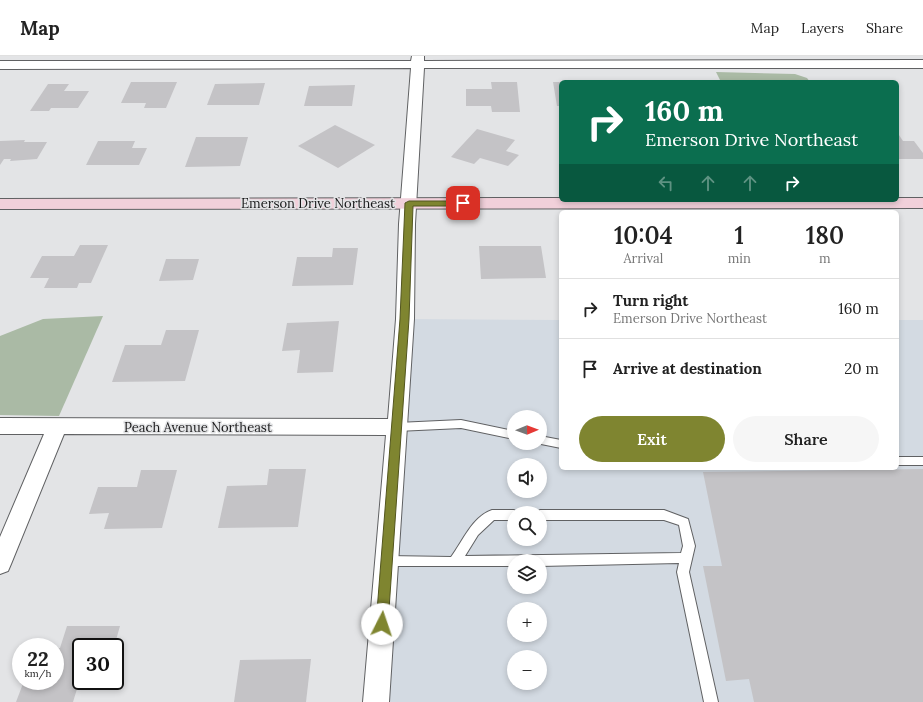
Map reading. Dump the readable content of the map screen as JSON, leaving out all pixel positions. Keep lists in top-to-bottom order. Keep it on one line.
{"streets":{"street":["Emerson Drive Northeast","Peach Avenue Northeast"]},"north":"right","page":{"header":"Map","nav":["Map","Layers","Share"],"turn":["160 m","Emerson Drive Northeast"],"eta":["10:04","Arrival","1","min","180","m"],"list":[{"name":"Turn right","note":"Emerson Drive Northeast","value":"160 m"},{"name":"Arrive at destination","value":"20 m"}],"buttons":["Exit","Share"],"map_buttons":["+","−"],"speed":"22 km/h","limit":"30"}}
